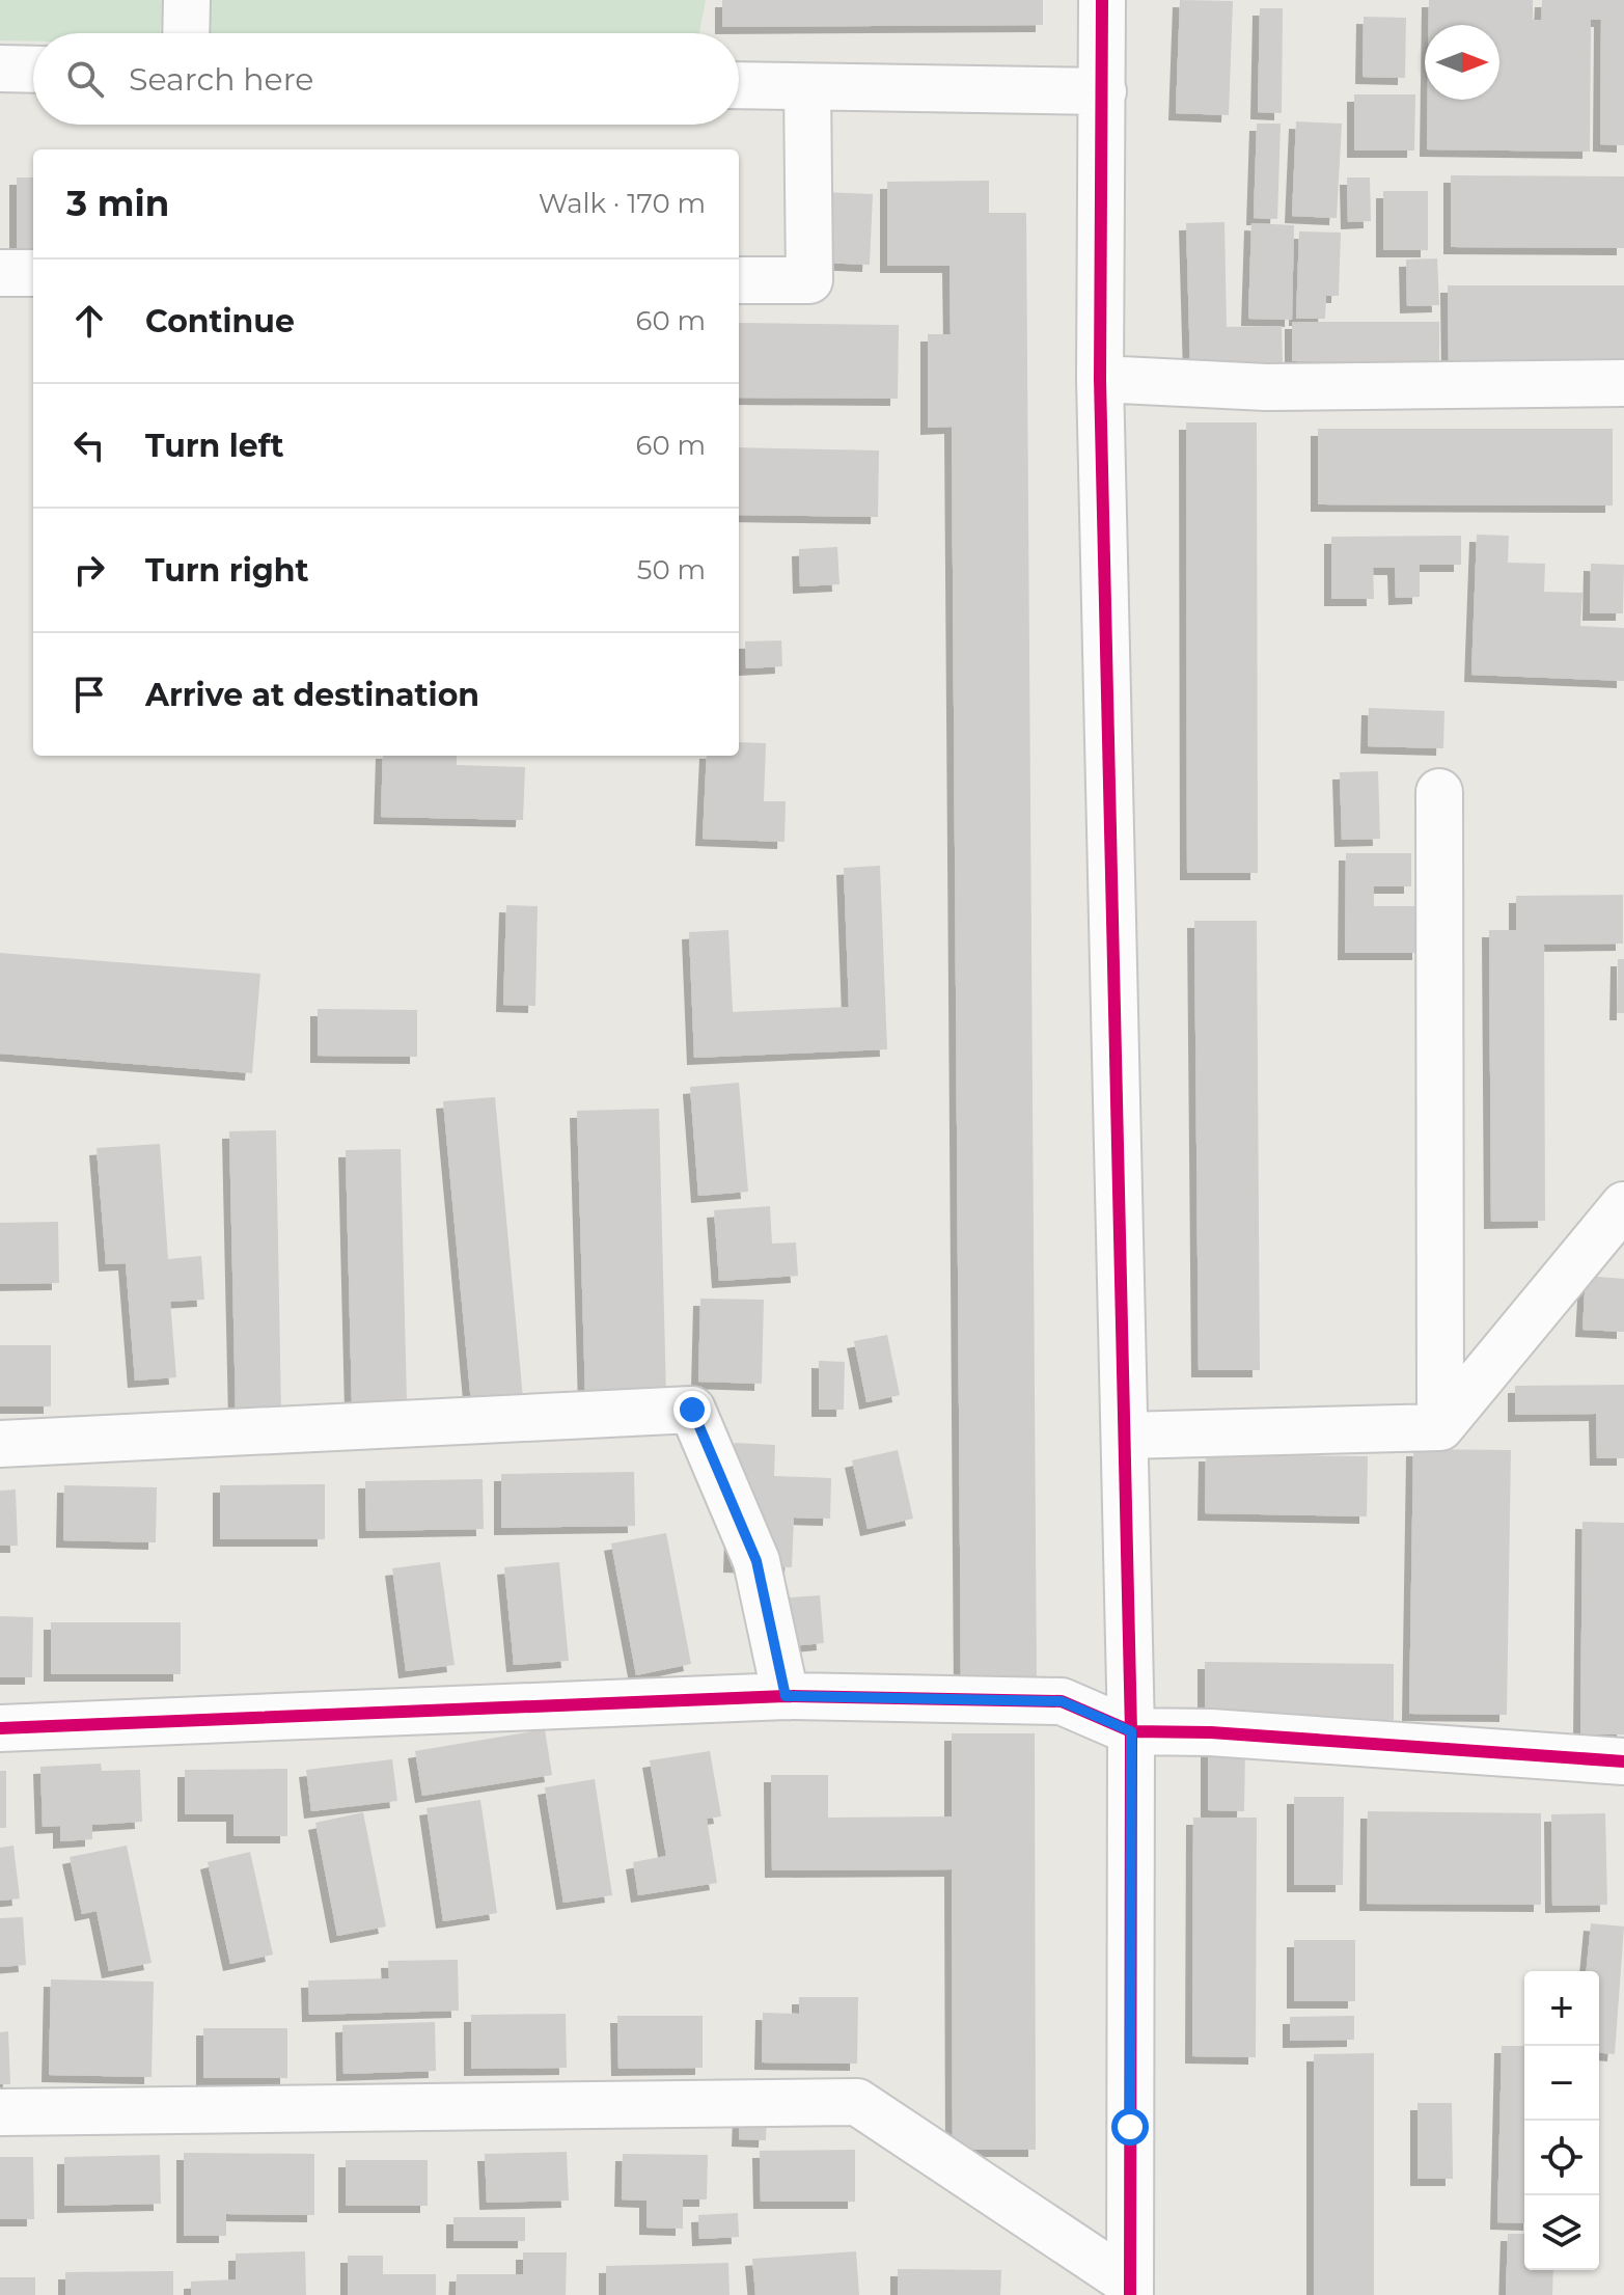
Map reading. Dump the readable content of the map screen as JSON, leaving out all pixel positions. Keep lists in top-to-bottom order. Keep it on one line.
{"north":"right","page":{"search":"Search here","heading":["3 min","Walk · 170 m"],"list":[["Continue","60 m"],["Turn left","60 m"],["Turn right","50 m"],"Arrive at destination"],"map_buttons":["+","−"]}}
